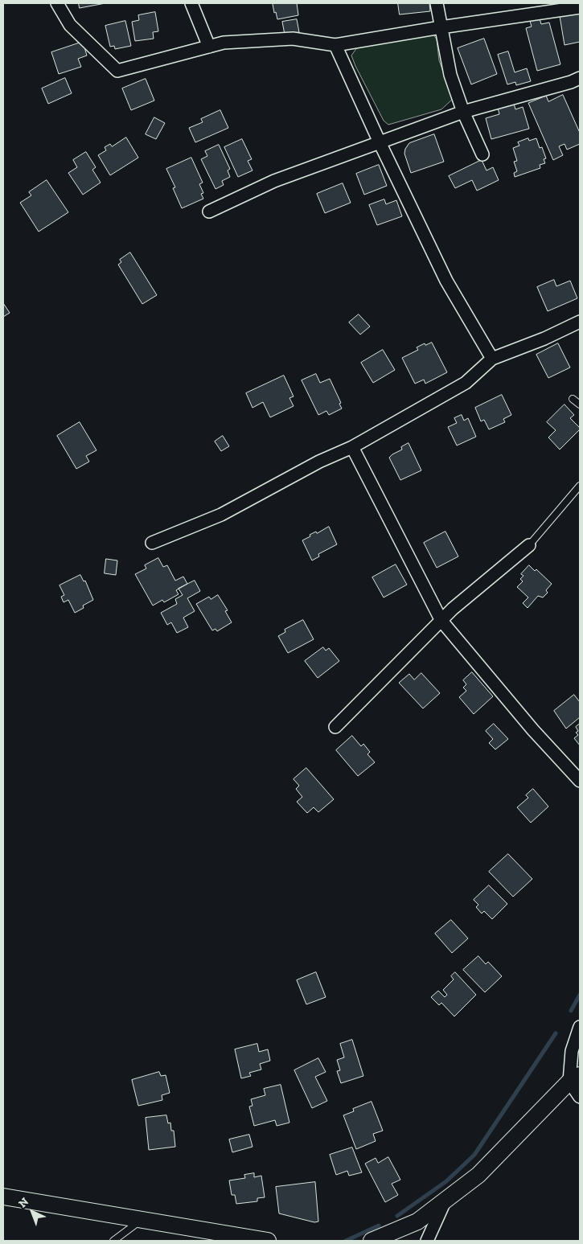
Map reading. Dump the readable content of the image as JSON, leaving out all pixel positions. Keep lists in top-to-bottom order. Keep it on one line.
{"north":"top left"}
